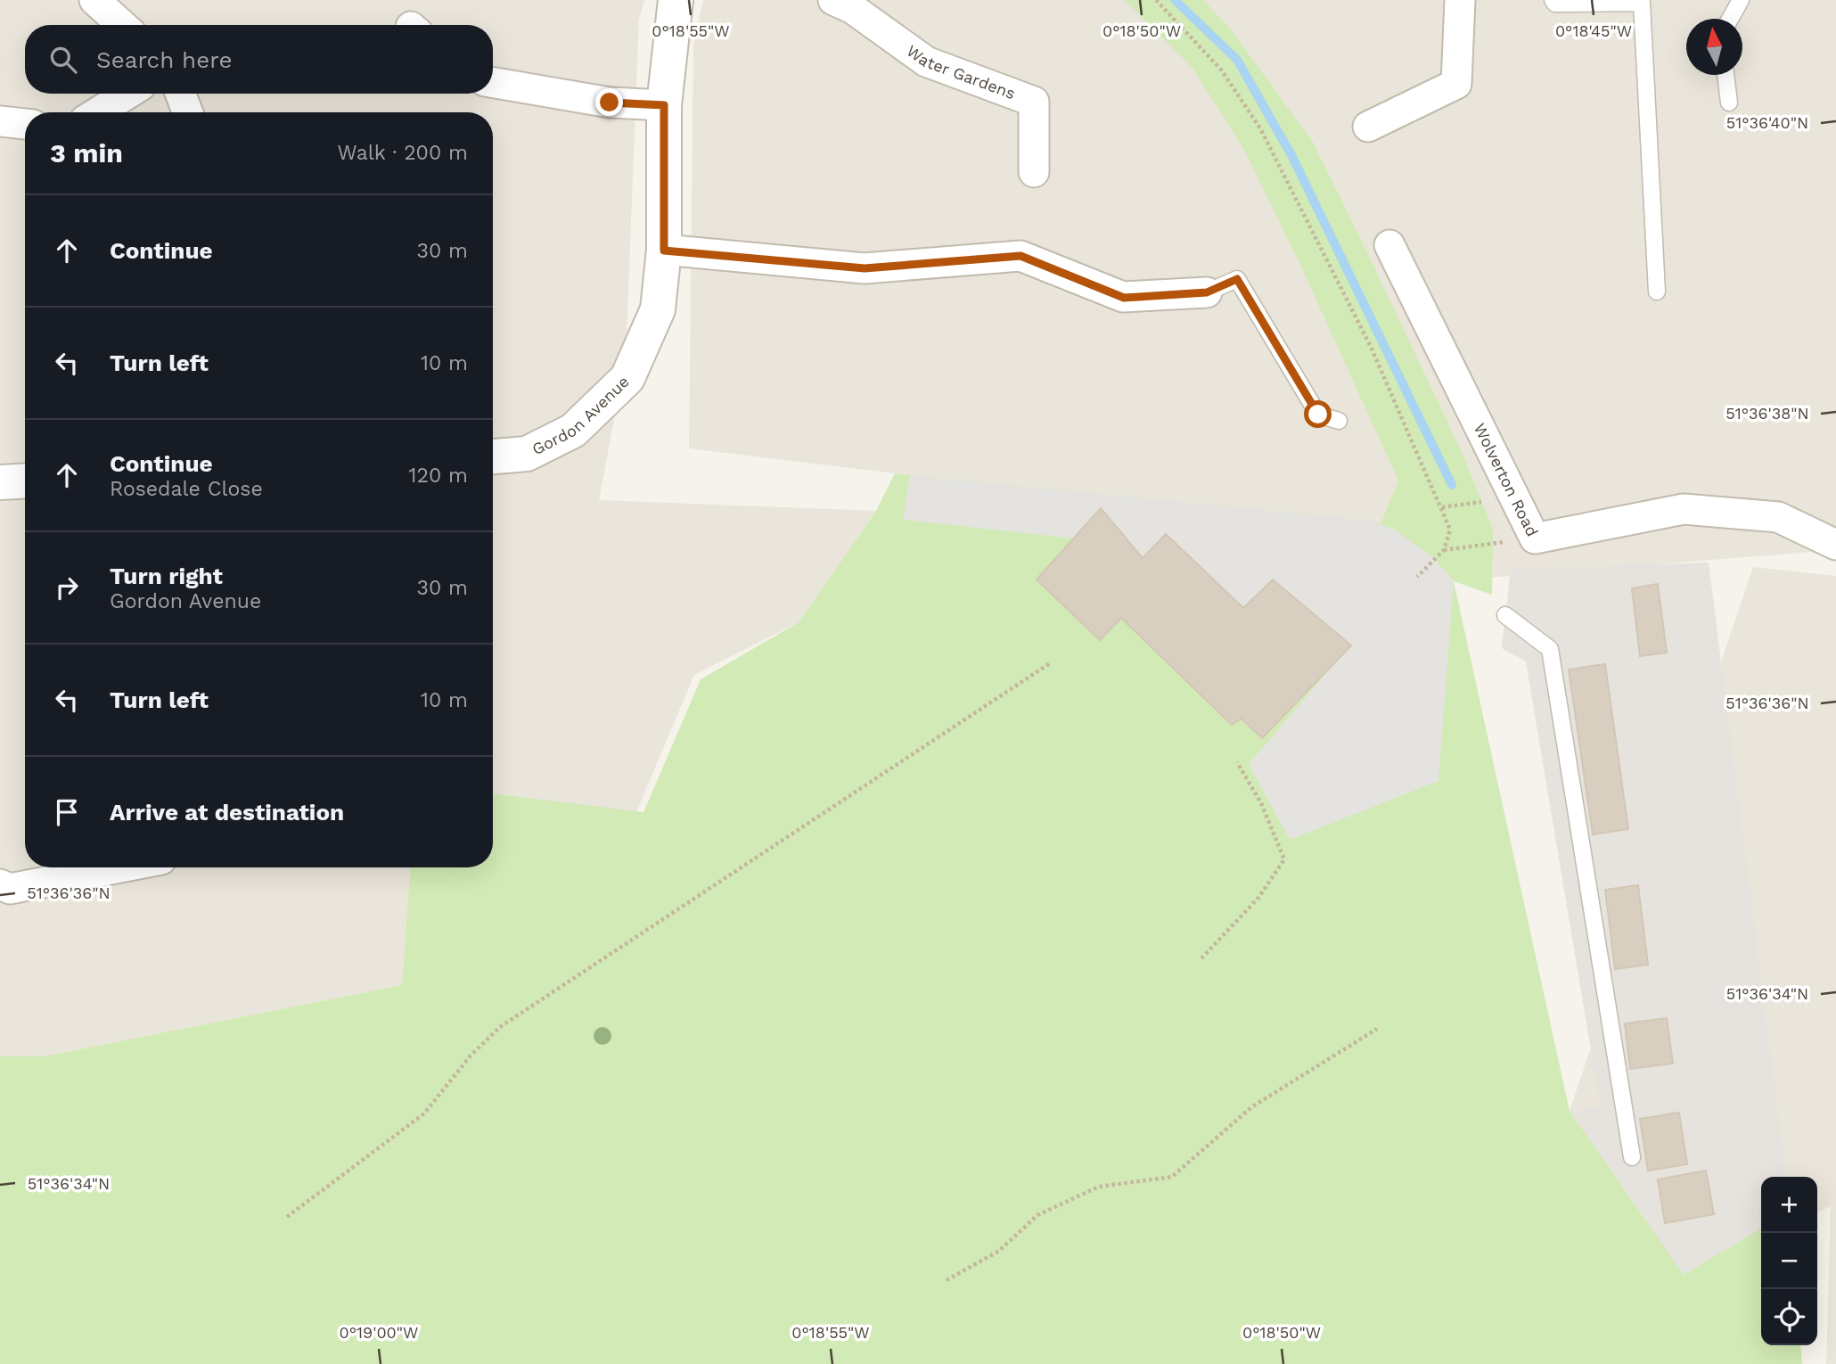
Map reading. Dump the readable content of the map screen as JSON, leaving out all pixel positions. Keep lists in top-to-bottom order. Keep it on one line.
{"streets":{"street":["Water Gardens","Gordon Avenue","Wolverton Road"]},"north":"top","page":{"search":"Search here","heading":["3 min","Walk · 200 m"],"list":[["Continue","30 m"],["Turn left","10 m"],["Continue","Rosedale Close","120 m"],["Turn right","Gordon Avenue","30 m"],["Turn left","10 m"],"Arrive at destination"],"map_buttons":["+","−"]},"coordinates":["0°18'55\"W","0°18'50\"W","0°18'45\"W","51°36'40\"N","51°36'38\"N","51°36'36\"N","51°36'34\"N","0°19'00\"W"]}
